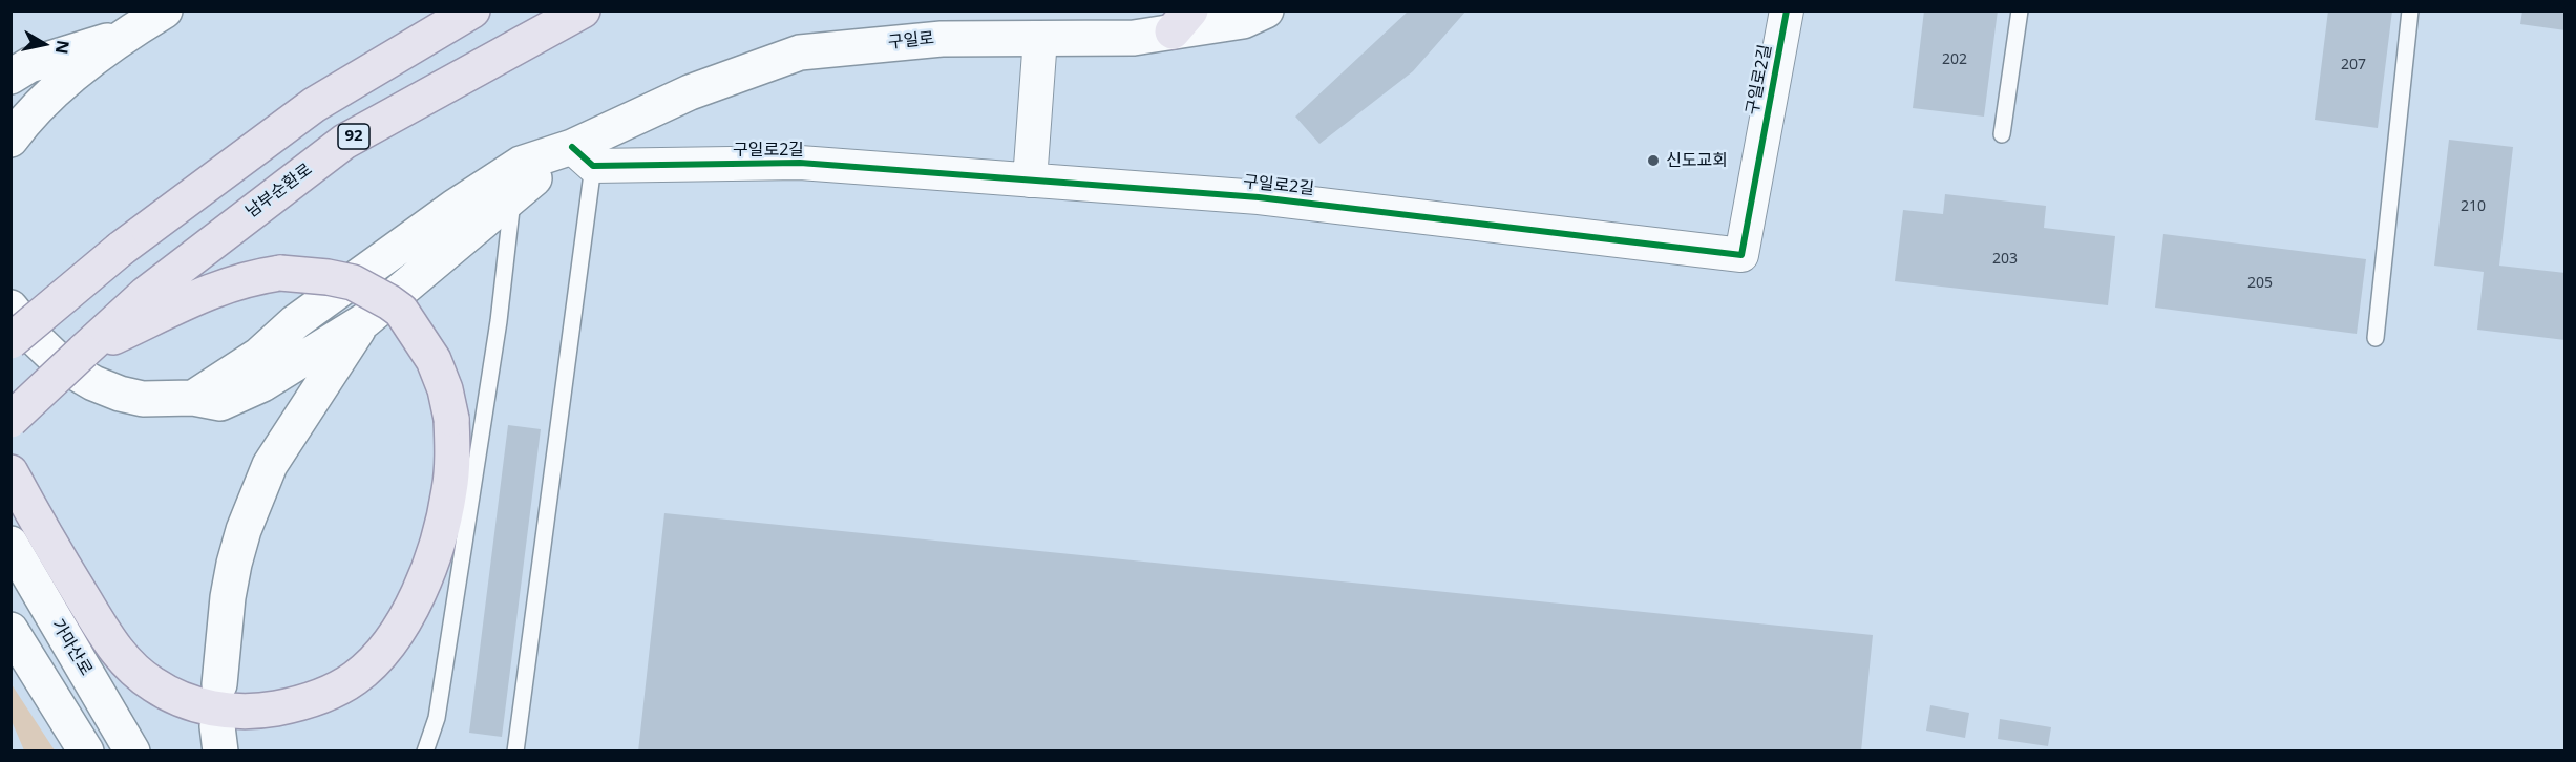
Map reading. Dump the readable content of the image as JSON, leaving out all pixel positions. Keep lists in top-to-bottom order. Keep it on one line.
{"streets":{"main road":["구일로","92","남부순환로","가마산로"],"street":["구일로2길"]},"crossings":[["구일로","구일로2길"]],"places":["신도교회"],"house_numbers":["202","207","210","203","205"],"north":"right"}
